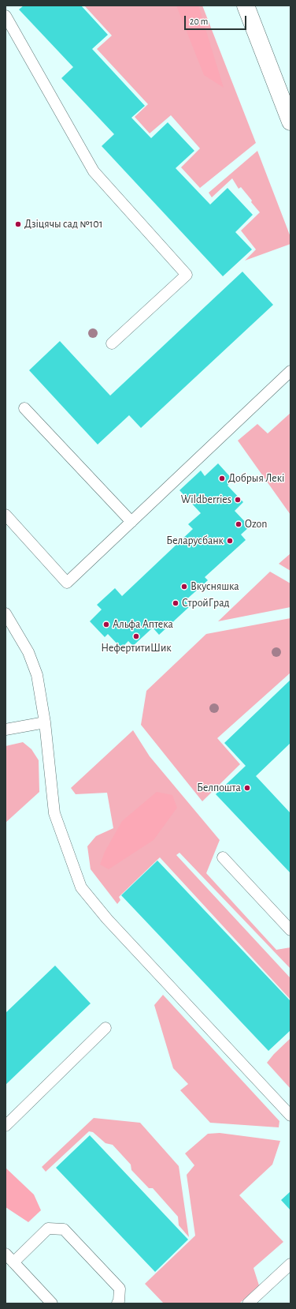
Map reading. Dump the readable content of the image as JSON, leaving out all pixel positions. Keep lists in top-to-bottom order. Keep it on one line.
{"places":["Дзіцячы сад №101","Добрыя Лекі","Wildberries","Ozon","Беларусбанк","Вкусняшка","СтройГрад","Альфа Аптека","НефертитиШик","Белпошта"],"scale_bar":"20 m"}
